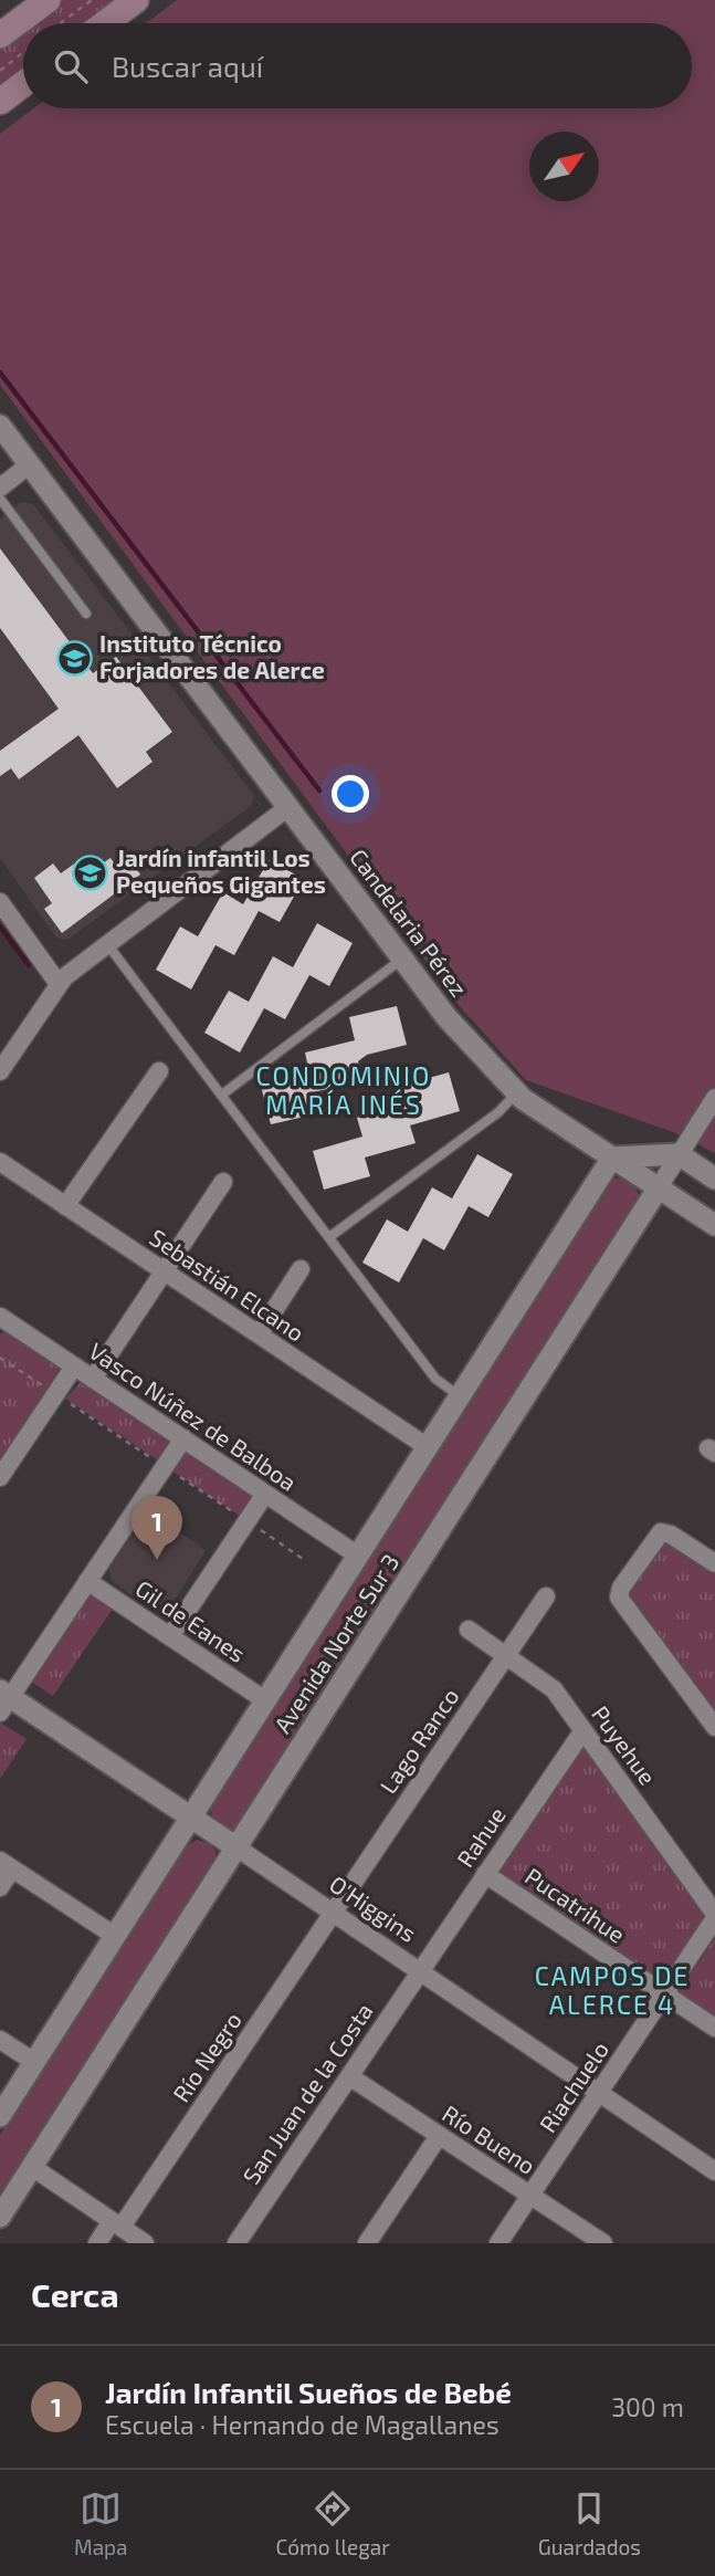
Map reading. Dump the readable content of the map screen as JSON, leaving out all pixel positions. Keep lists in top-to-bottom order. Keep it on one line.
{"streets":{"street":["Candelaria Pérez","Sebastián Elcano","Vasco Núñez de Balboa","Gil de Eanes","Avenida Norte Sur 3","Lago Ranco","Puyehue","Rahue","Pucatrihue","O'Higgins","Río Negro","Riachuelo","San Juan de la Costa","Río Bueno"]},"crossings":[["Candelaria Pérez","Avenida Norte Sur 3"],["Sebastián Elcano","Avenida Norte Sur 3"],["Vasco Núñez de Balboa","Avenida Norte Sur 3"],["Gil de Eanes","Avenida Norte Sur 3"],["Avenida Norte Sur 3","O'Higgins"],["Lago Ranco","Puyehue"],["Lago Ranco","O'Higgins"],["Lago Ranco","Río Negro"],["Puyehue","Rahue"],["Puyehue","Riachuelo"],["Rahue","Pucatrihue"],["Rahue","O'Higgins"],["Rahue","San Juan de la Costa"],["Pucatrihue","Riachuelo"],["O'Higgins","Río Negro"],["O'Higgins","Riachuelo"],["O'Higgins","San Juan de la Costa"],["Riachuelo","Río Bueno"],["San Juan de la Costa","Río Bueno"]],"districts":["CONDOMINIO MARÍA INÉS","CAMPOS DE ALERCE 4"],"places":{"school or university":["Instituto Técnico Forjadores de Alerce","Jardín infantil Los Pequeños Gigantes"]},"north":"top right","page":{"search":"Buscar aquí","pins":"1","heading":"Cerca","list":[{"mark":"1","name":"Jardín Infantil Sueños de Bebé","note":"Escuela · Hernando de Magallanes","value":"300 m"}],"nav":["Mapa","Cómo llegar","Guardados"]}}
